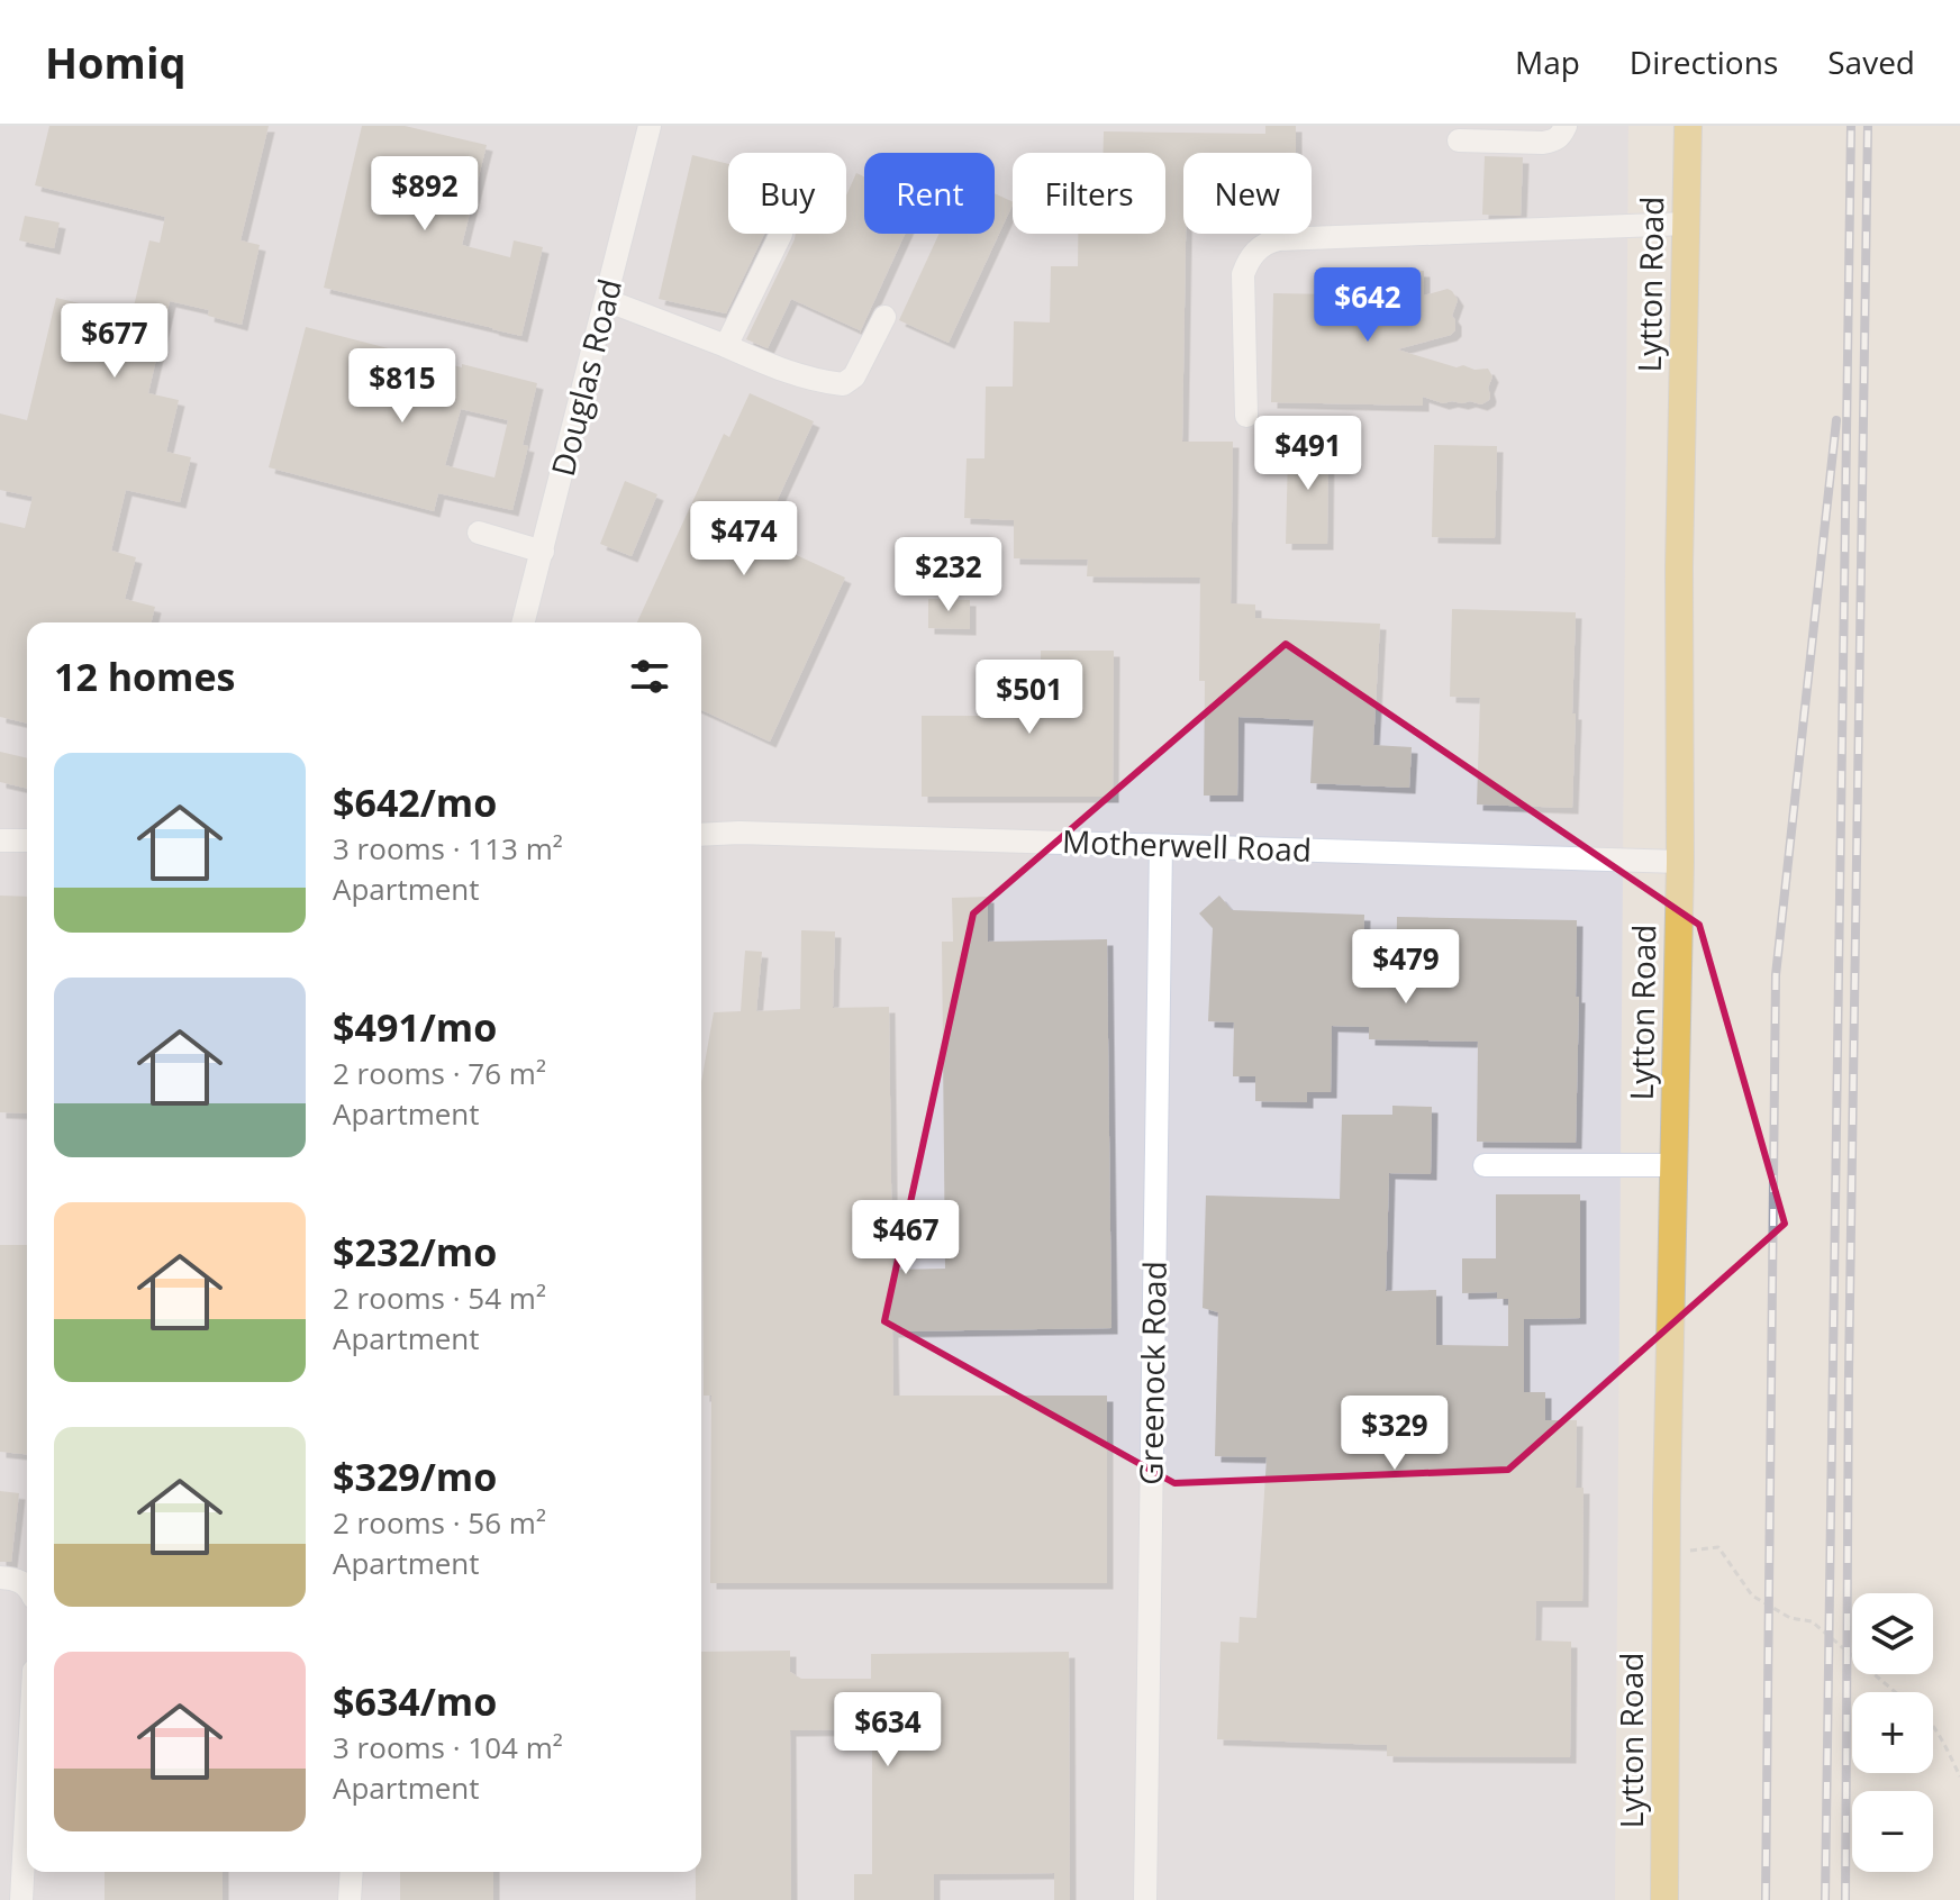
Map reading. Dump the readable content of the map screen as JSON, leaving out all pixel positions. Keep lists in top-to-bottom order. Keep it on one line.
{"streets":{"main road":["Lytton Road"],"street":["Douglas Road","Motherwell Road","Greenock Road"]},"crossings":[["Lytton Road","Motherwell Road"],["Motherwell Road","Greenock Road"]],"page":{"header":"Homiq","nav":["Map","Directions","Saved"],"chip":["Buy","Rent","Filters","New"],"price":["$892","$642","$677","$815","$491","$474","$232","$501","$479","$467","$329","$634"],"heading":"12 homes","list":[{"name":"$642/mo","note":"3 rooms · 113 m² · Apartment"},{"name":"$491/mo","note":"2 rooms · 76 m² · Apartment"},{"name":"$232/mo","note":"2 rooms · 54 m² · Apartment"},{"name":"$329/mo","note":"2 rooms · 56 m² · Apartment"},{"name":"$634/mo","note":"3 rooms · 104 m² · Apartment"}],"map_buttons":["+","−"]}}
